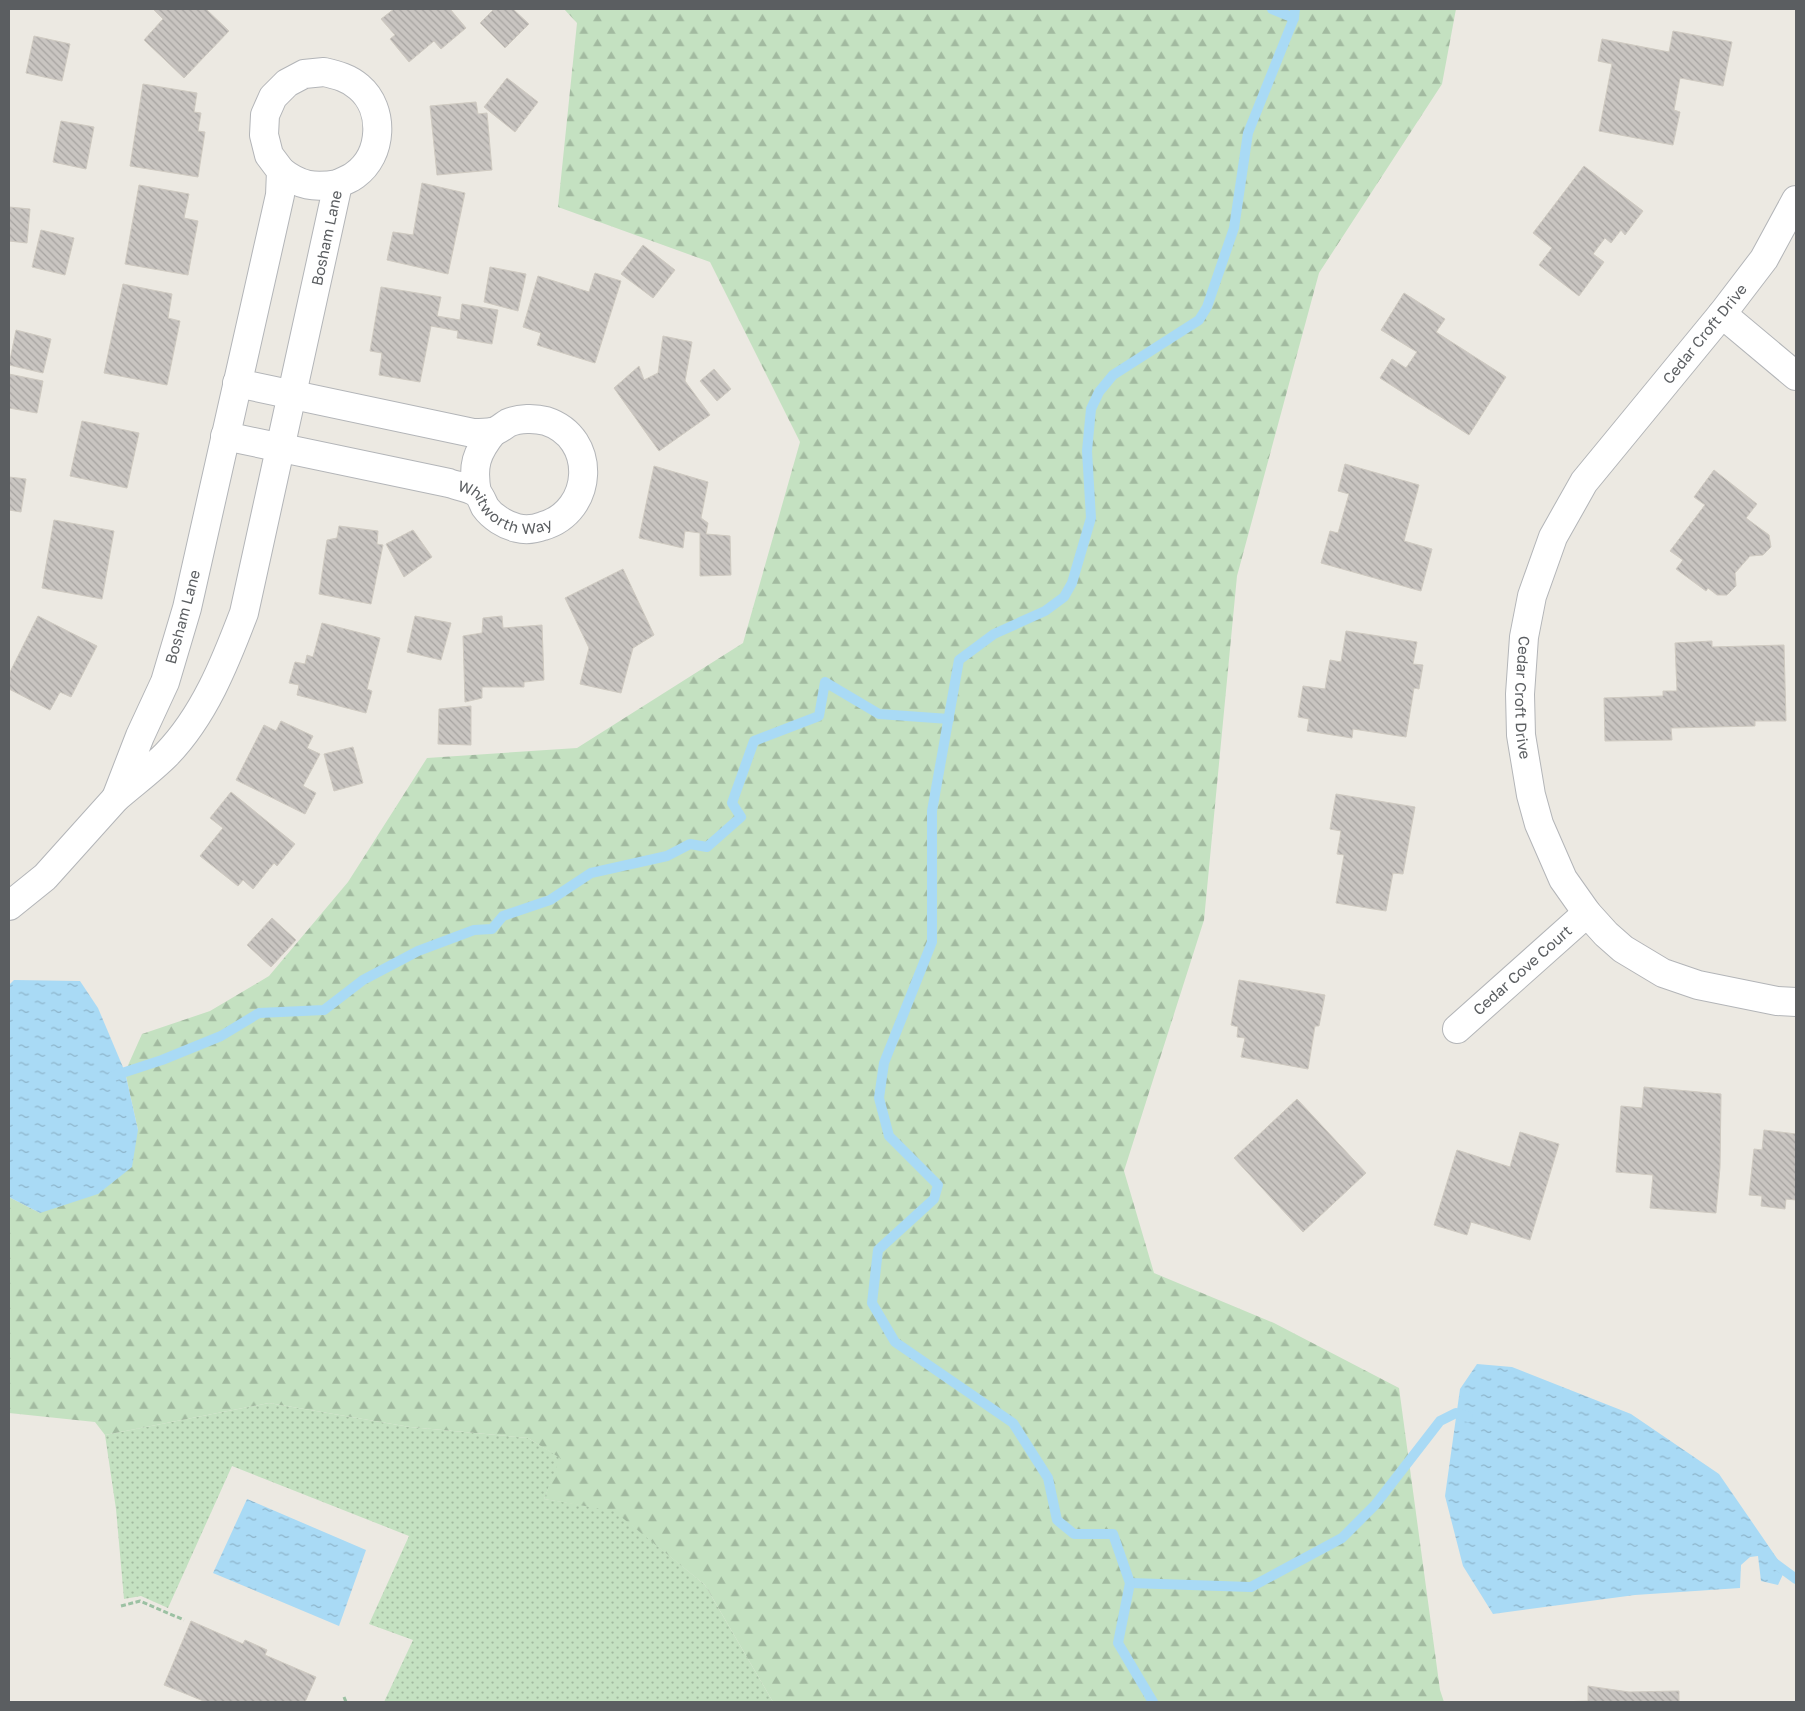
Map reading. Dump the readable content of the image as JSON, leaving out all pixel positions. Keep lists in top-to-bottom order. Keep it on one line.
{"streets":{"street":["Bosham Lane","Cedar Croft Drive","Whitworth Way","Cedar Cove Court"]},"crossings":[["Bosham Lane","Whitworth Way"],["Cedar Croft Drive","Cedar Cove Court"]]}
